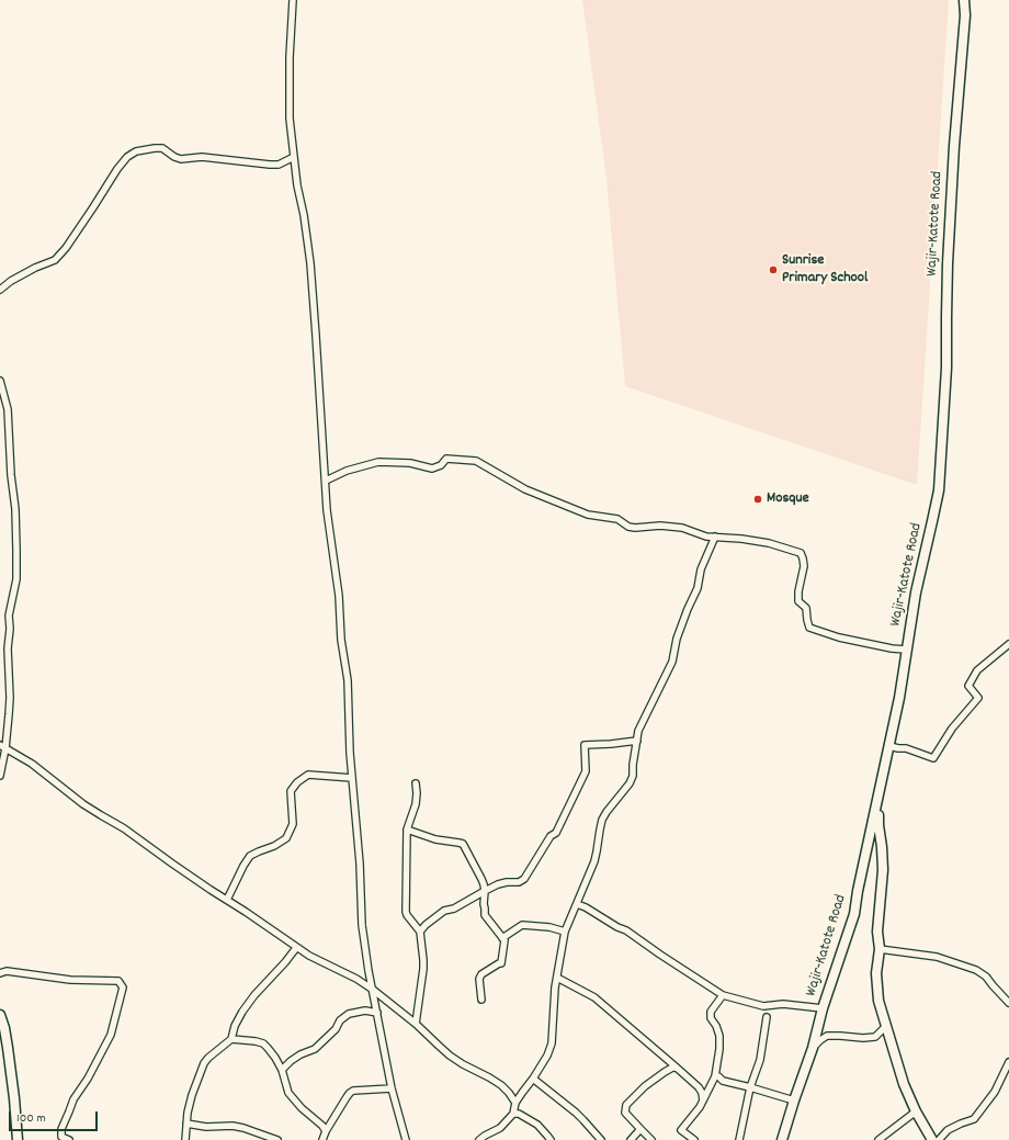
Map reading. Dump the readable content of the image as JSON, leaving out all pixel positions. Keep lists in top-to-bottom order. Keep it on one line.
{"streets":{"street":["Wajir-Katote Road"]},"places":["Sunrise Primary School","Mosque"],"scale_bar":"100 m"}
